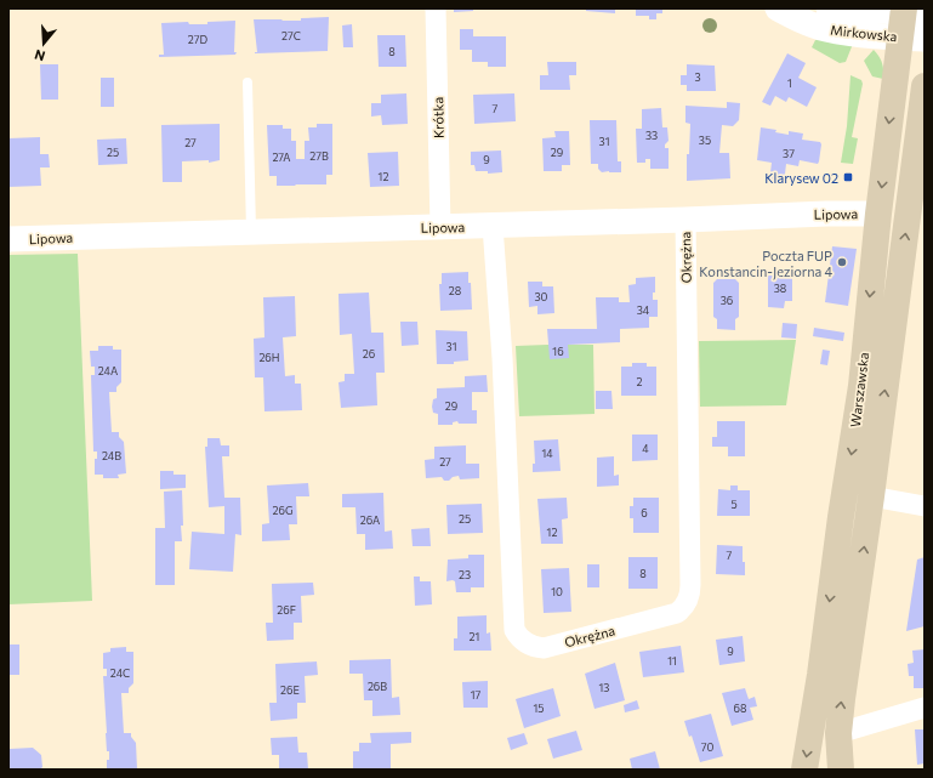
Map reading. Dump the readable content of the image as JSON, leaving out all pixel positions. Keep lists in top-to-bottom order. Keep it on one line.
{"streets":{"main road":["Warszawska"],"street":["Mirkowska","Krótka","Lipowa","Okrężna"]},"crossings":[["Mirkowska","Warszawska"],["Krótka","Lipowa"],["Lipowa","Okrężna"],["Lipowa","Warszawska"]],"places":{"transit":["Klarysew 02"],"other":["Poczta FUP Konstancin-Jeziorna 4"]},"house_numbers":["27C","27D","8","3","1","7","33","35","31","27","25","29","37","27B","27A","9","12","38","28","30","36","34","31","16","26","26H","24A","2","29","4","14","24B","27","5","26G","6","25","26A","12","7","8","23","10","26F","21","9","11","24C","26B","13","26E","17","15","68","70"],"north":"bottom"}
